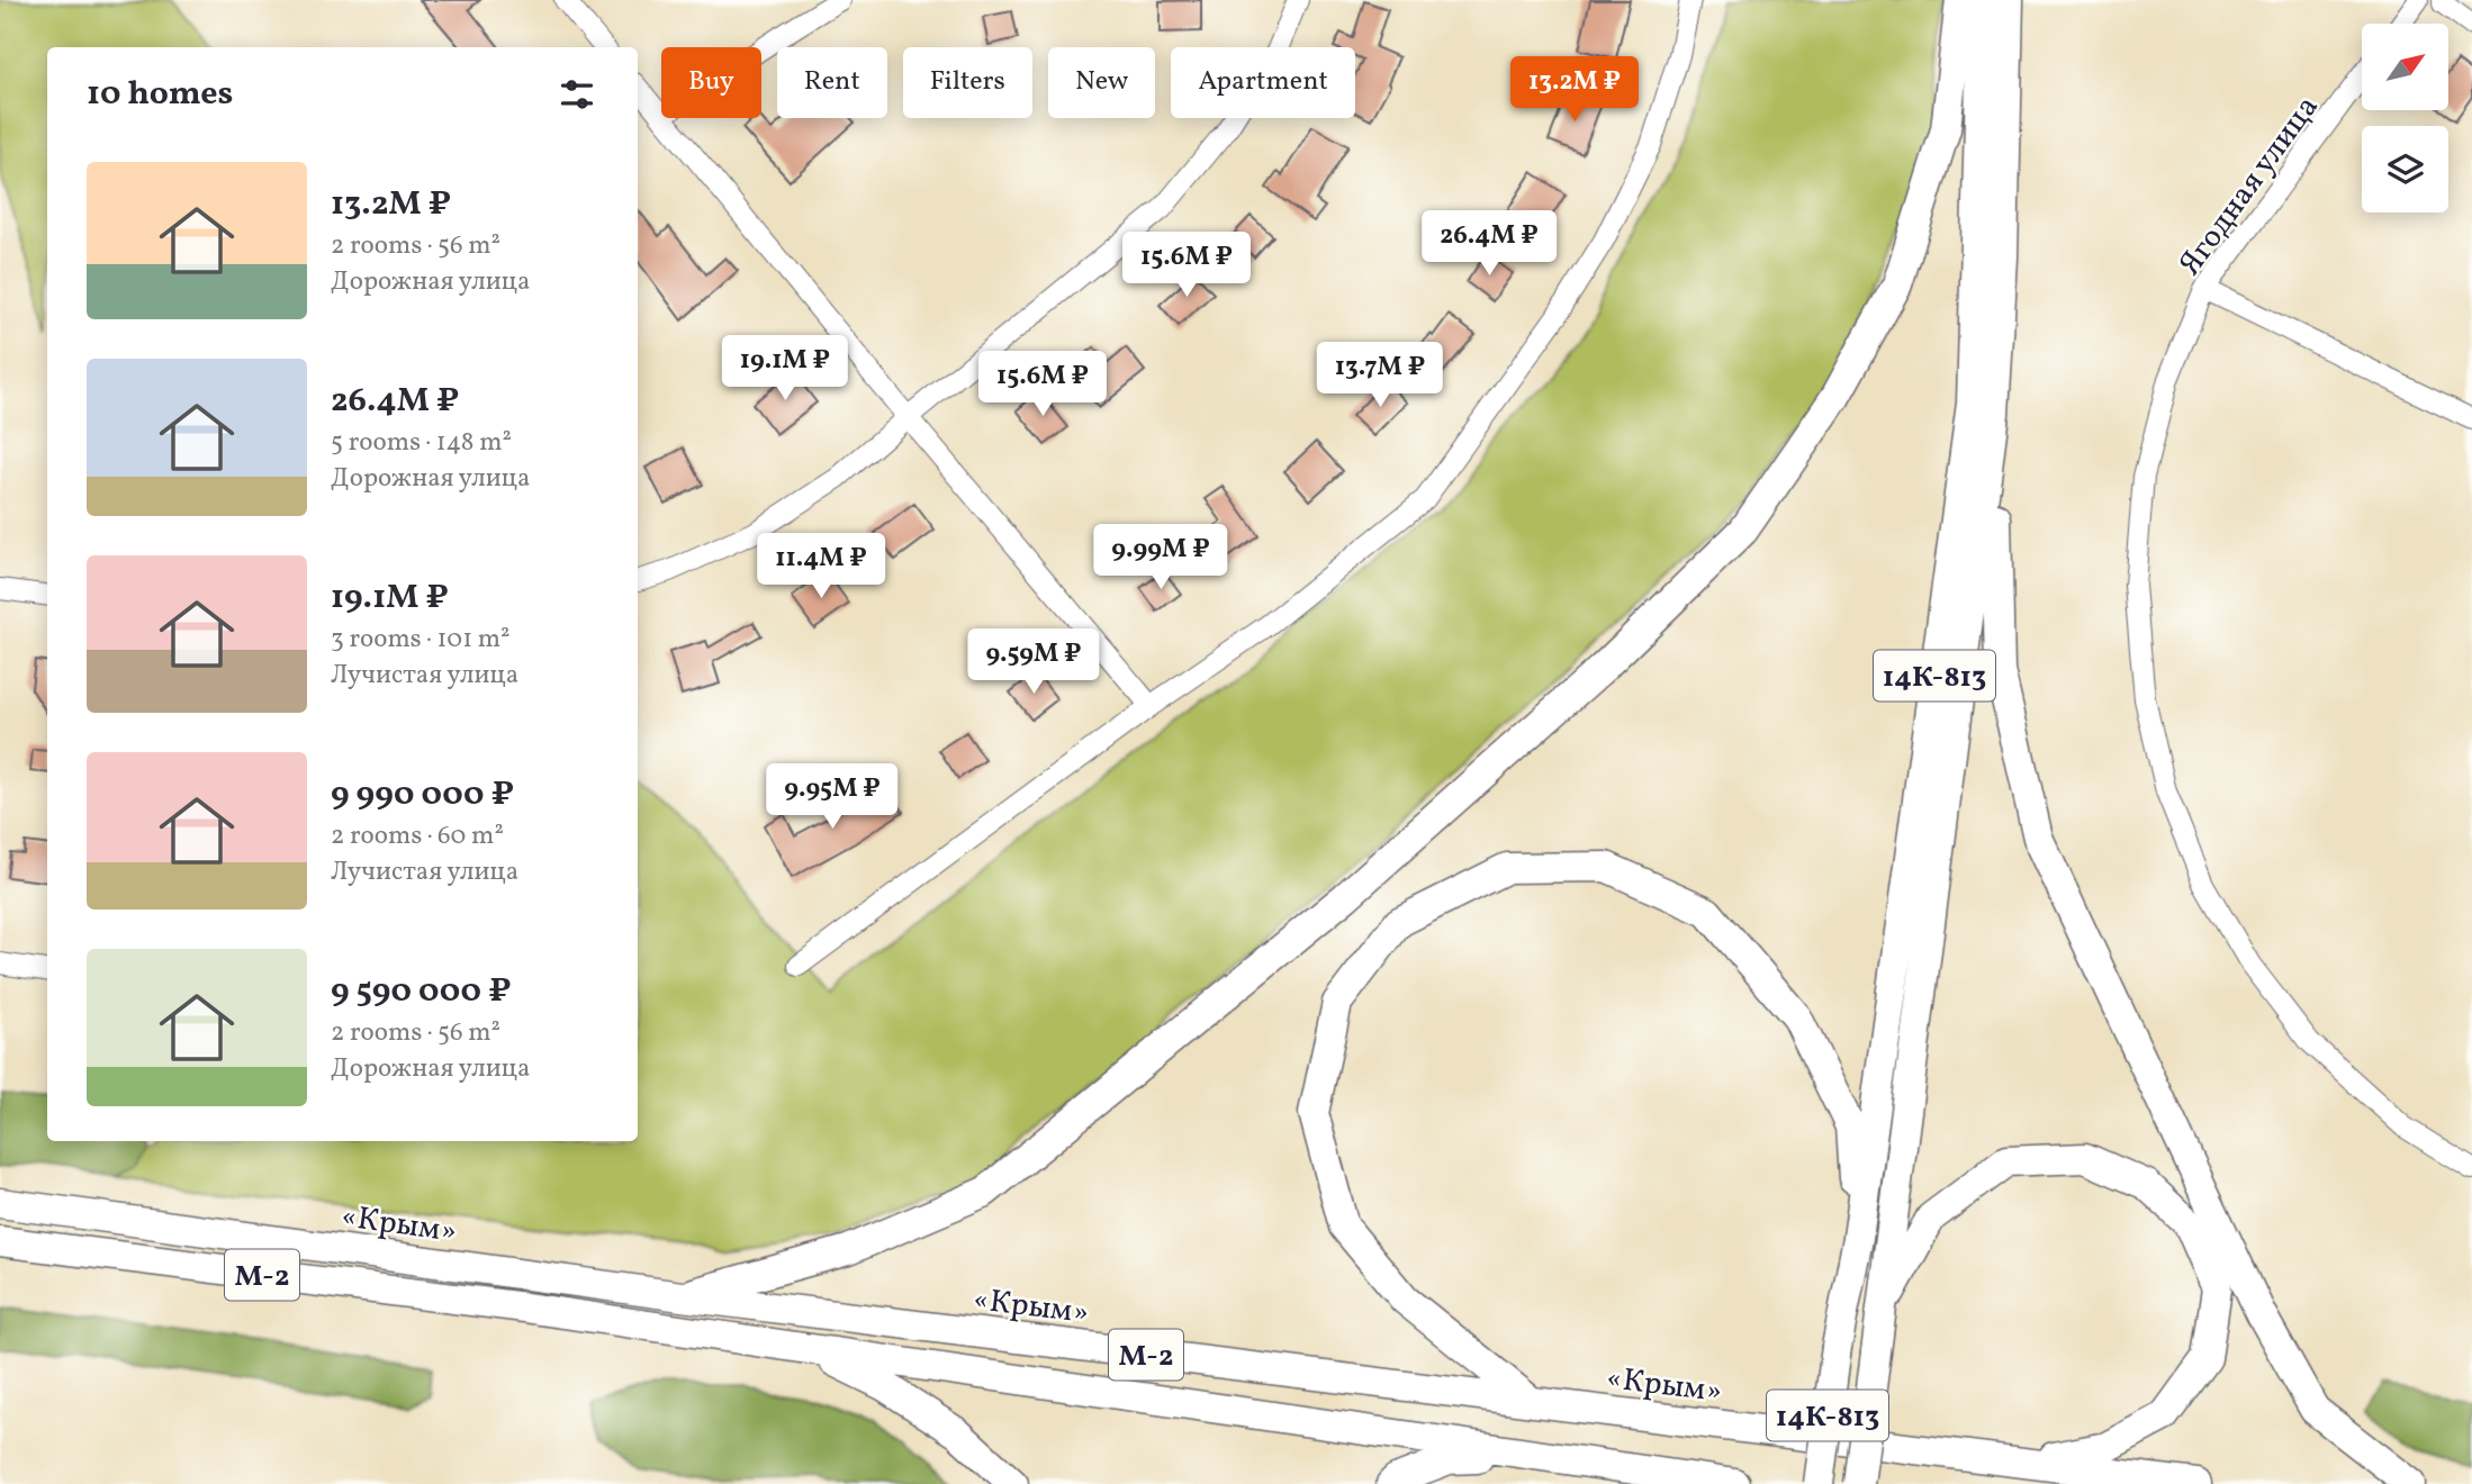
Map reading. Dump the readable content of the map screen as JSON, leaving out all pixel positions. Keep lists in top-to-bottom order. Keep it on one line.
{"streets":{"main road":["14К-813","«Крым»","М-2"],"street":["Ягодная улица"]},"north":"top right","page":{"chip":["Buy","Rent","Filters","New","Apartment"],"heading":"10 homes","price":["13.2M ₽","26.4M ₽","15.6M ₽","19.1M ₽","13.7M ₽","15.6M ₽","9.99M ₽","11.4M ₽","9.59M ₽","9.95M ₽"],"list":[{"name":"13.2M ₽","note":"2 rooms · 56 m² · Дорожная улица"},{"name":"26.4M ₽","note":"5 rooms · 148 m² · Дорожная улица"},{"name":"19.1M ₽","note":"3 rooms · 101 m² · Лучистая улица"},{"name":"9 990 000 ₽","note":"2 rooms · 60 m² · Лучистая улица"},{"name":"9 590 000 ₽","note":"2 rooms · 56 m² · Дорожная улица"}]}}
